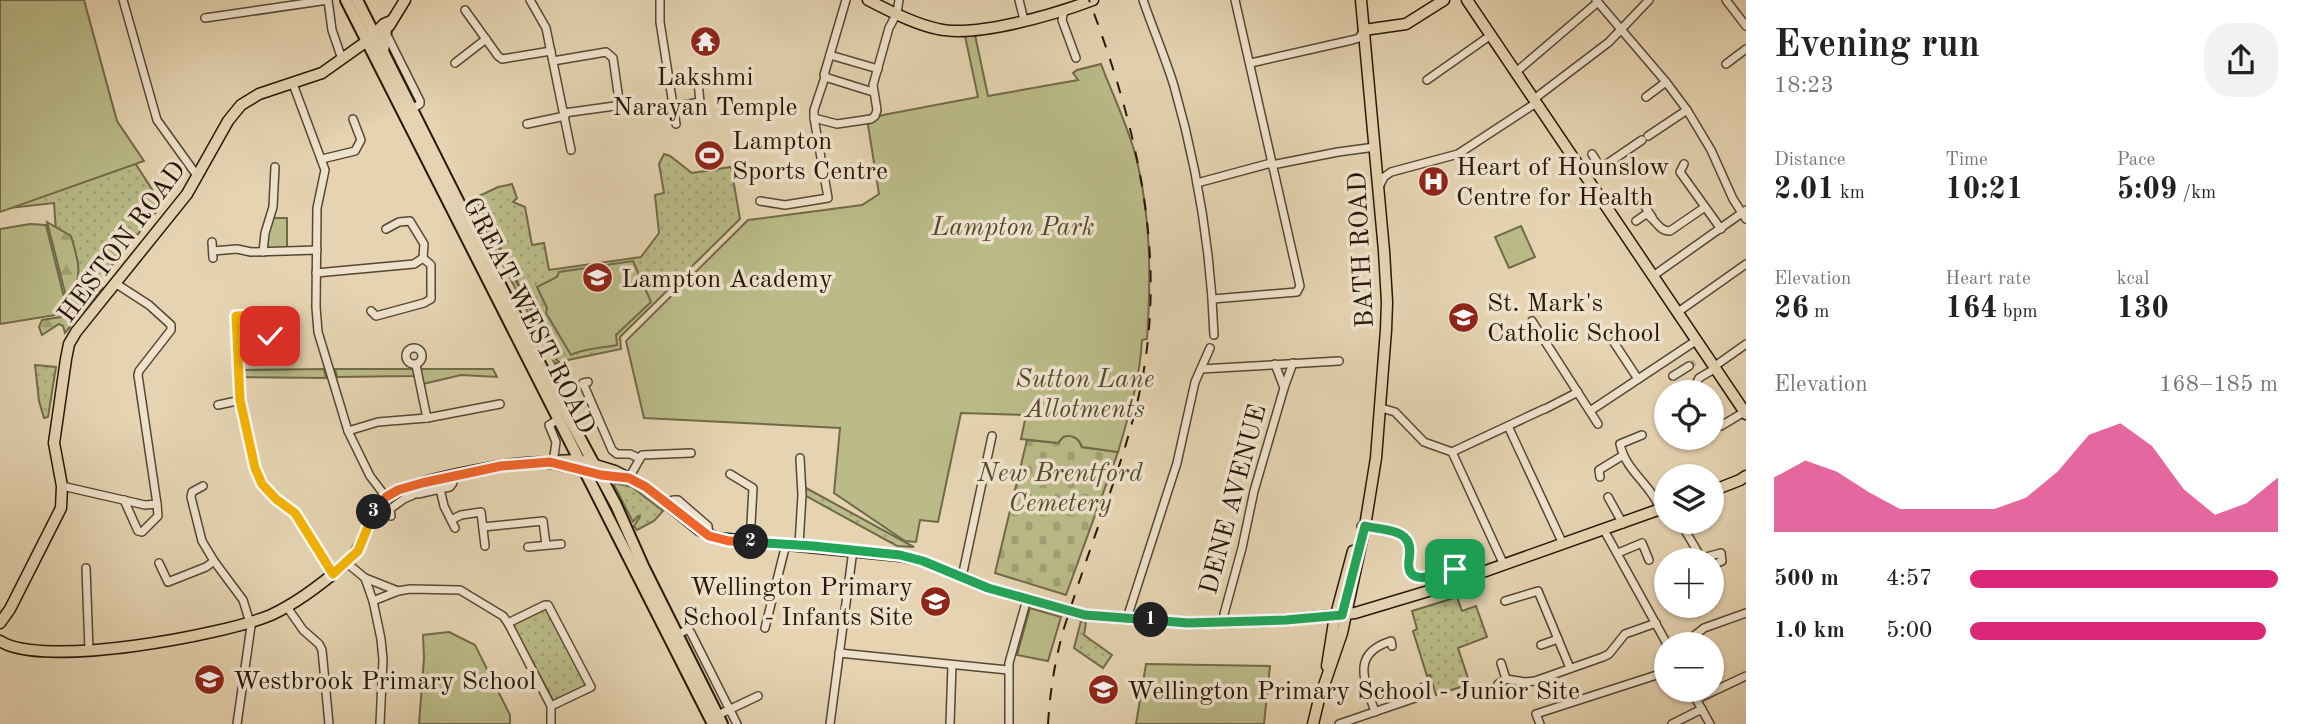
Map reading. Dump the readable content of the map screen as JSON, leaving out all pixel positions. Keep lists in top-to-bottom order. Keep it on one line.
{"streets":{"highway":["GREAT WEST ROAD"],"main road":["HESTON ROAD","BATH ROAD"],"street":["DENE AVENUE"]},"crossings":[["HESTON ROAD","GREAT WEST ROAD"]],"parks":["Lampton Park","Sutton Lane Allotments","New Brentford Cemetery"],"places":{"temple":["Lakshmi Narayan Temple"],"sports":["Lampton Sports Centre"],"hospital":["Heart of Hounslow Centre for Health"],"school or university":["Lampton Academy","St. Mark's Catholic School","Wellington Primary School - Infants Site","Westbrook Primary School","Wellington Primary School - Junior Site"]},"page":{"heading":["Evening run","18:23"],"stats":[["Distance","2.01 km"],["Time","10:21"],["Pace","5:09 /km"],["Elevation","26 m"],["Heart rate","164 bpm"],["kcal","130"]],"chart":["Elevation","168–185 m"],"map_buttons":["+","−"],"pins":["3","2","1"],"list":[{"name":"500 m","note":"4:57"},{"name":"1.0 km","note":"5:00"}]}}
